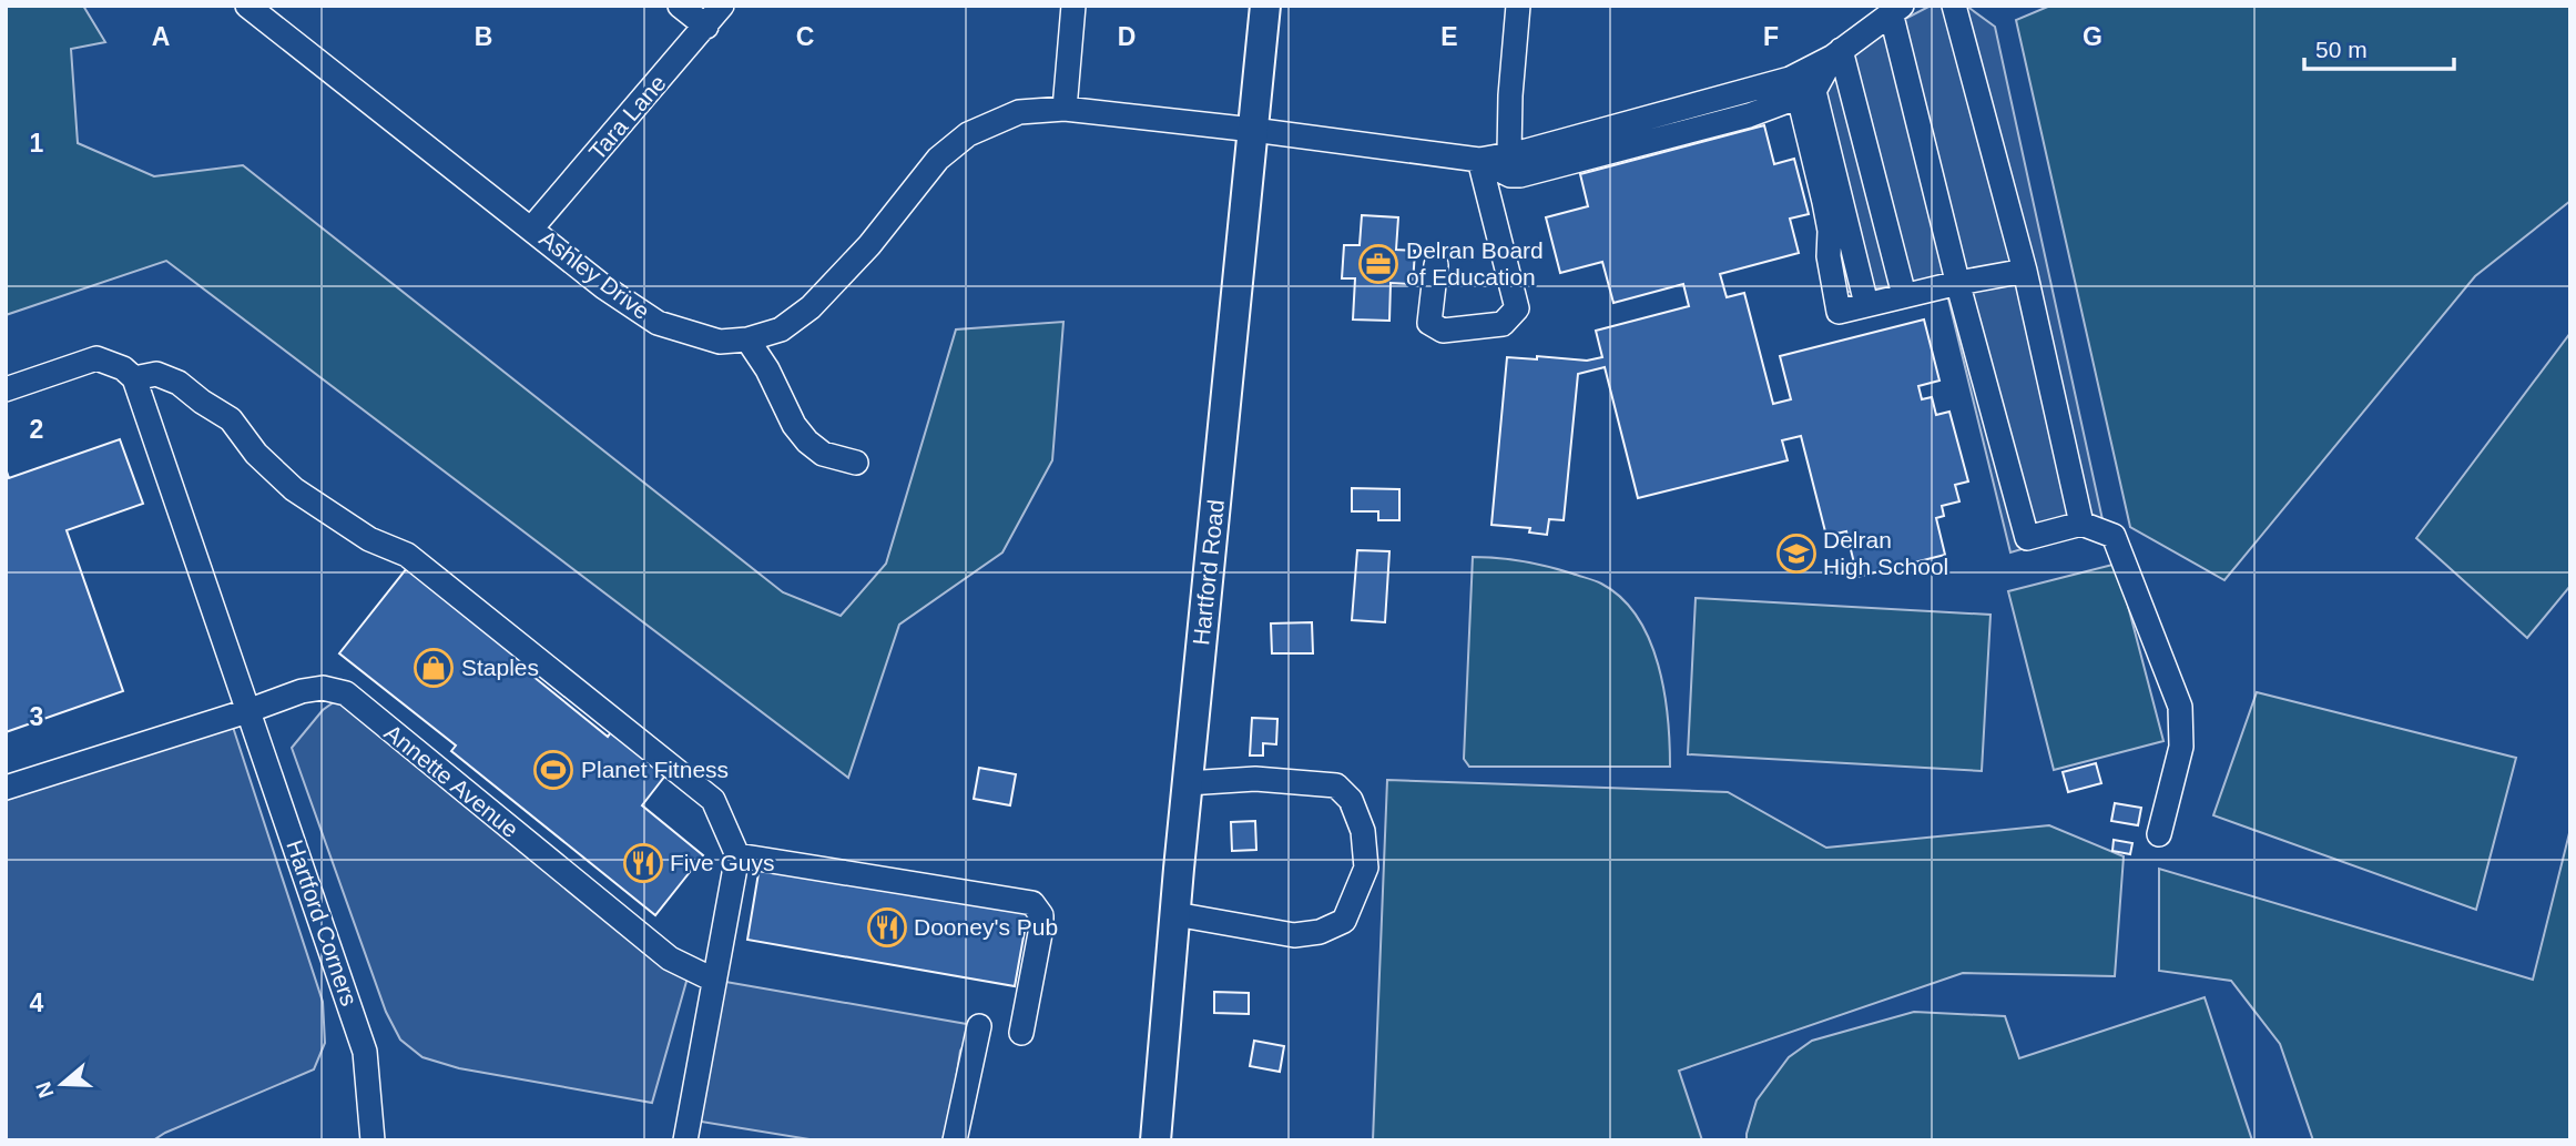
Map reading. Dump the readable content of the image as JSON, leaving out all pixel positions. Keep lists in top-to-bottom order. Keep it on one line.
{"streets":{"main road":["Hartford Road"],"street":["Tara Lane","Ashley Drive","Annette Avenue","Hartford Corners"]},"crossings":[["Tara Lane","Ashley Drive"],["Ashley Drive","Hartford Road"],["Annette Avenue","Hartford Corners"]],"places":{"office":["Delran Board of Education"],"school or university":["Delran High School"],"shop":["Staples"],"sports":["Planet Fitness"],"restaurant":["Five Guys","Dooney's Pub"]},"scale_bar":"50 m","north":"left","grid":{"columns":["A","B","C","D","E","F","G"],"rows":["1","2","3","4"]}}
